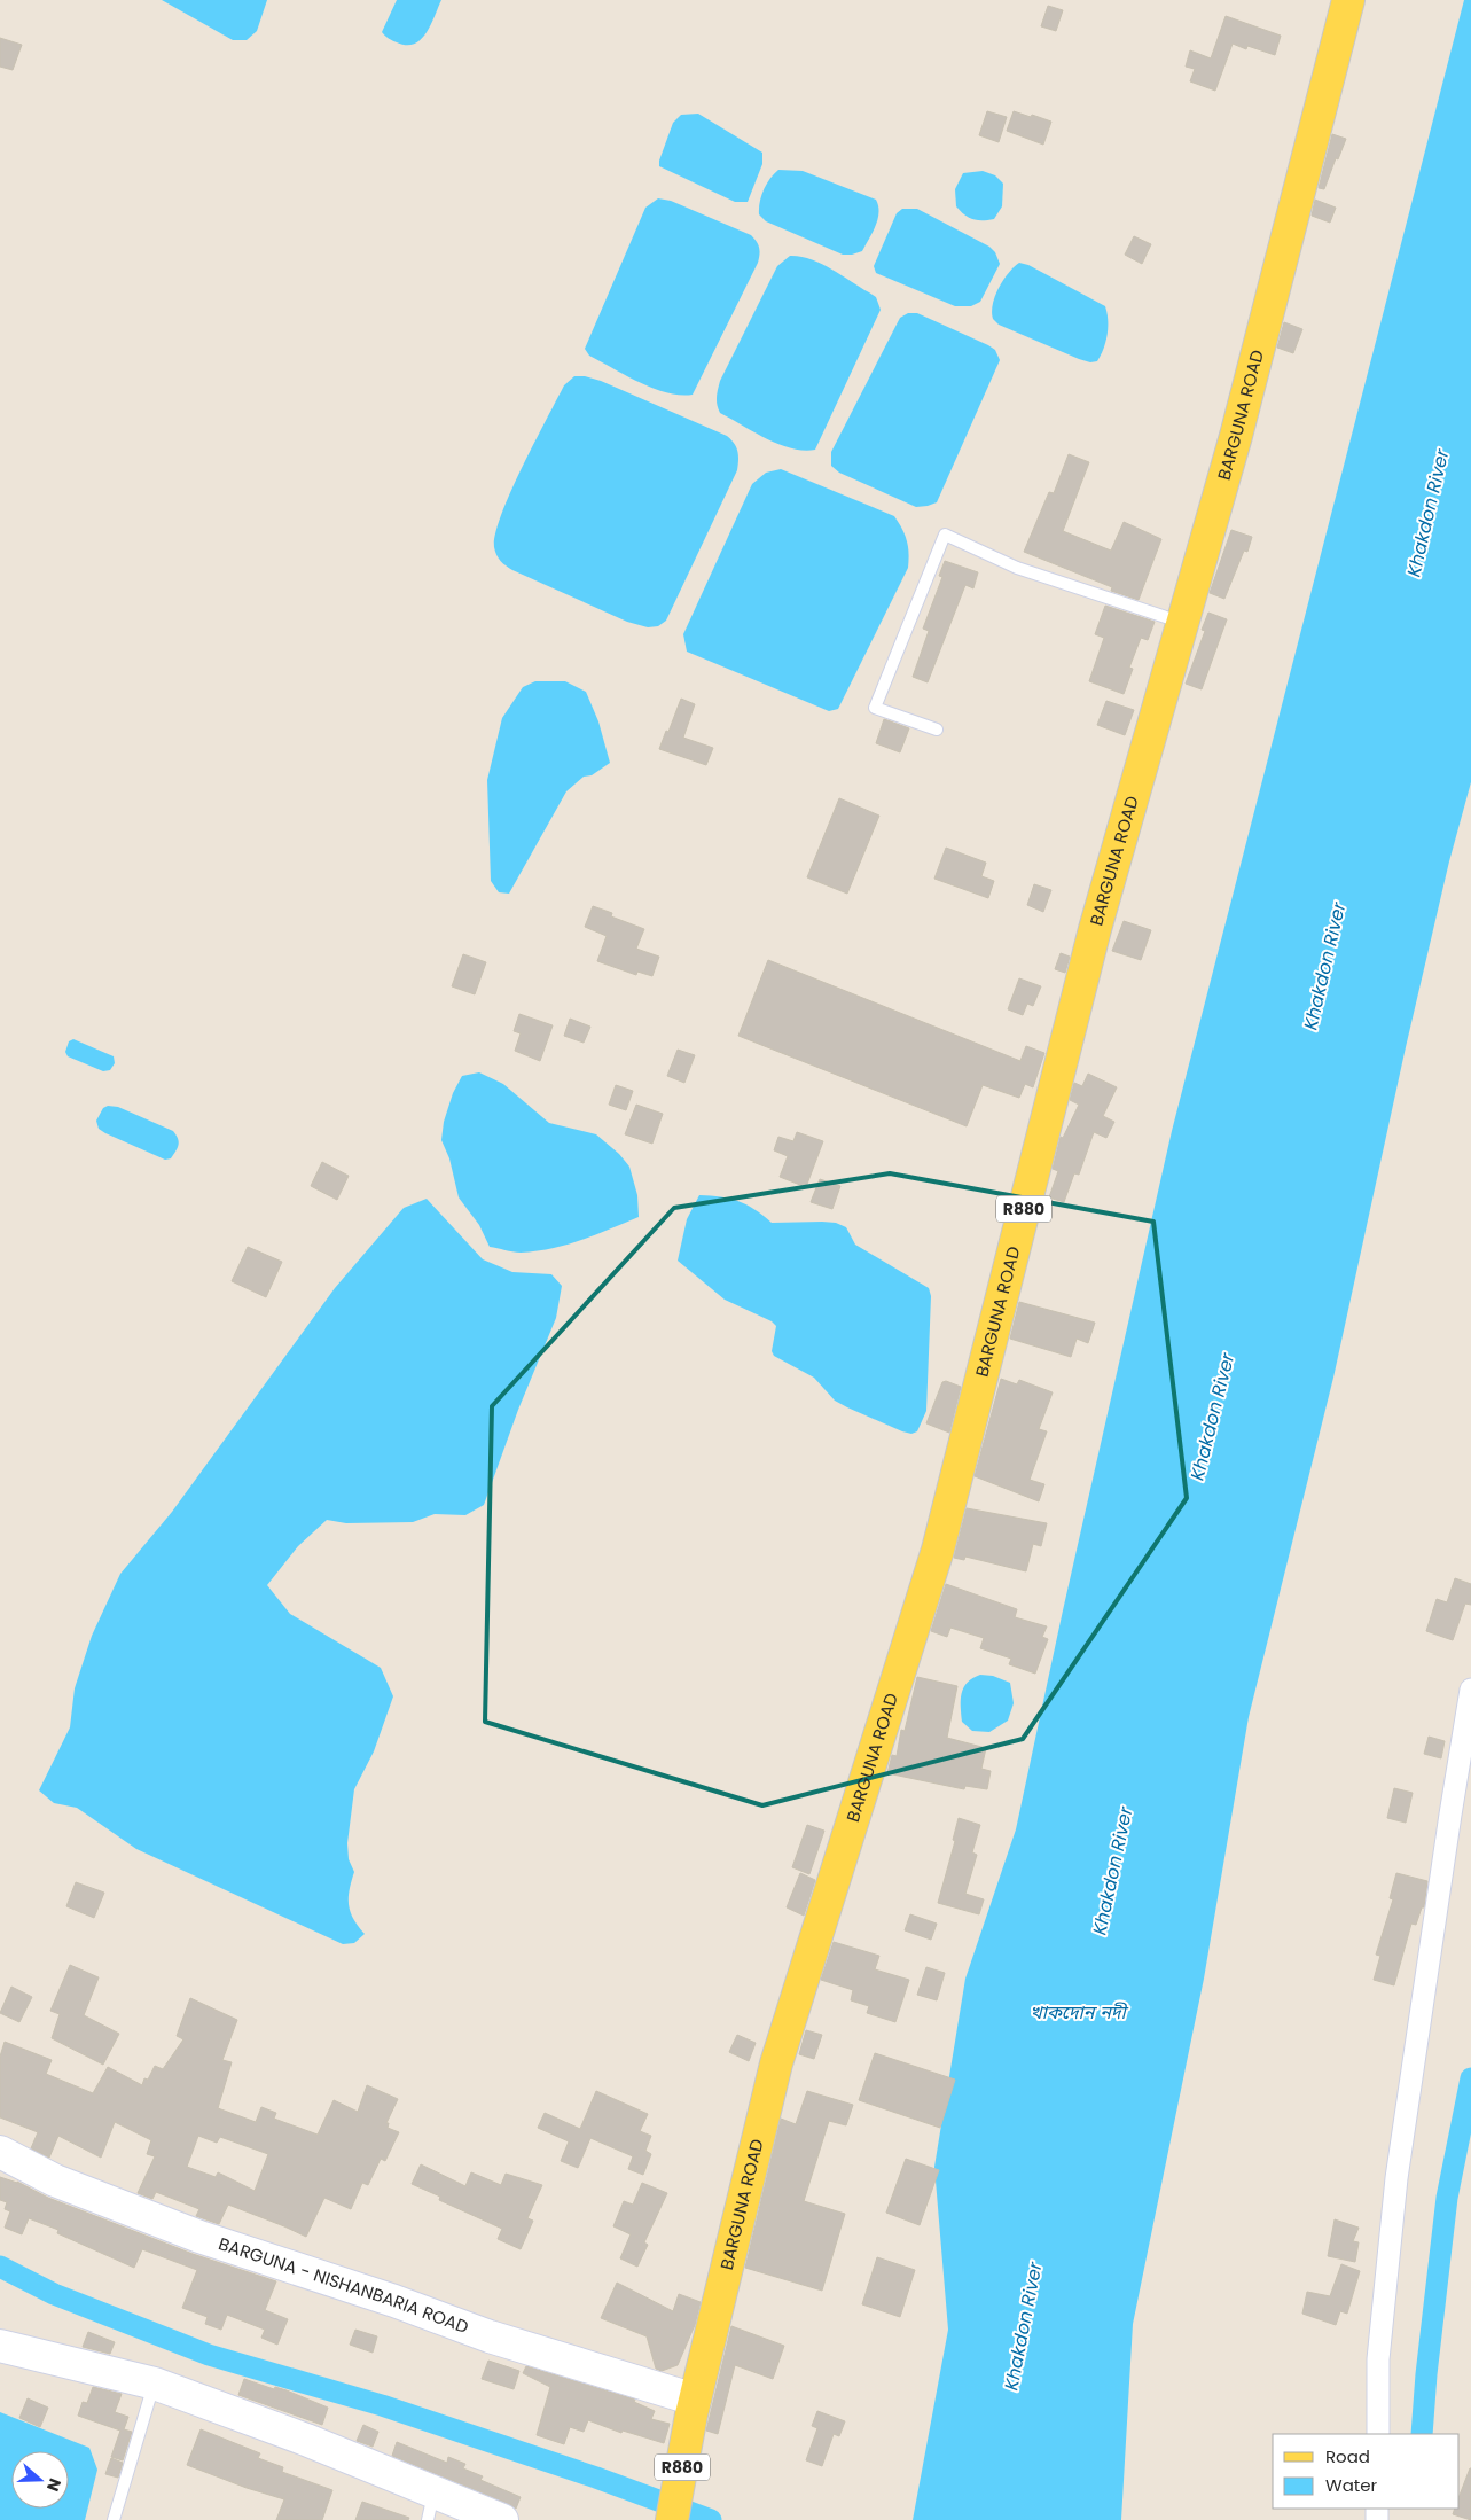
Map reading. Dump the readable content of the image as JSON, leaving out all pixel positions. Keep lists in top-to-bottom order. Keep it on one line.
{"streets":{"main road":["BARGUNA ROAD","R880"],"street":["BARGUNA - NISHANBARIA ROAD"]},"crossings":[["BARGUNA ROAD","BARGUNA - NISHANBARIA ROAD"]],"water":["Khakdon River","খাকদোন নদী"],"legend":["Road","Water"],"north":"right"}
